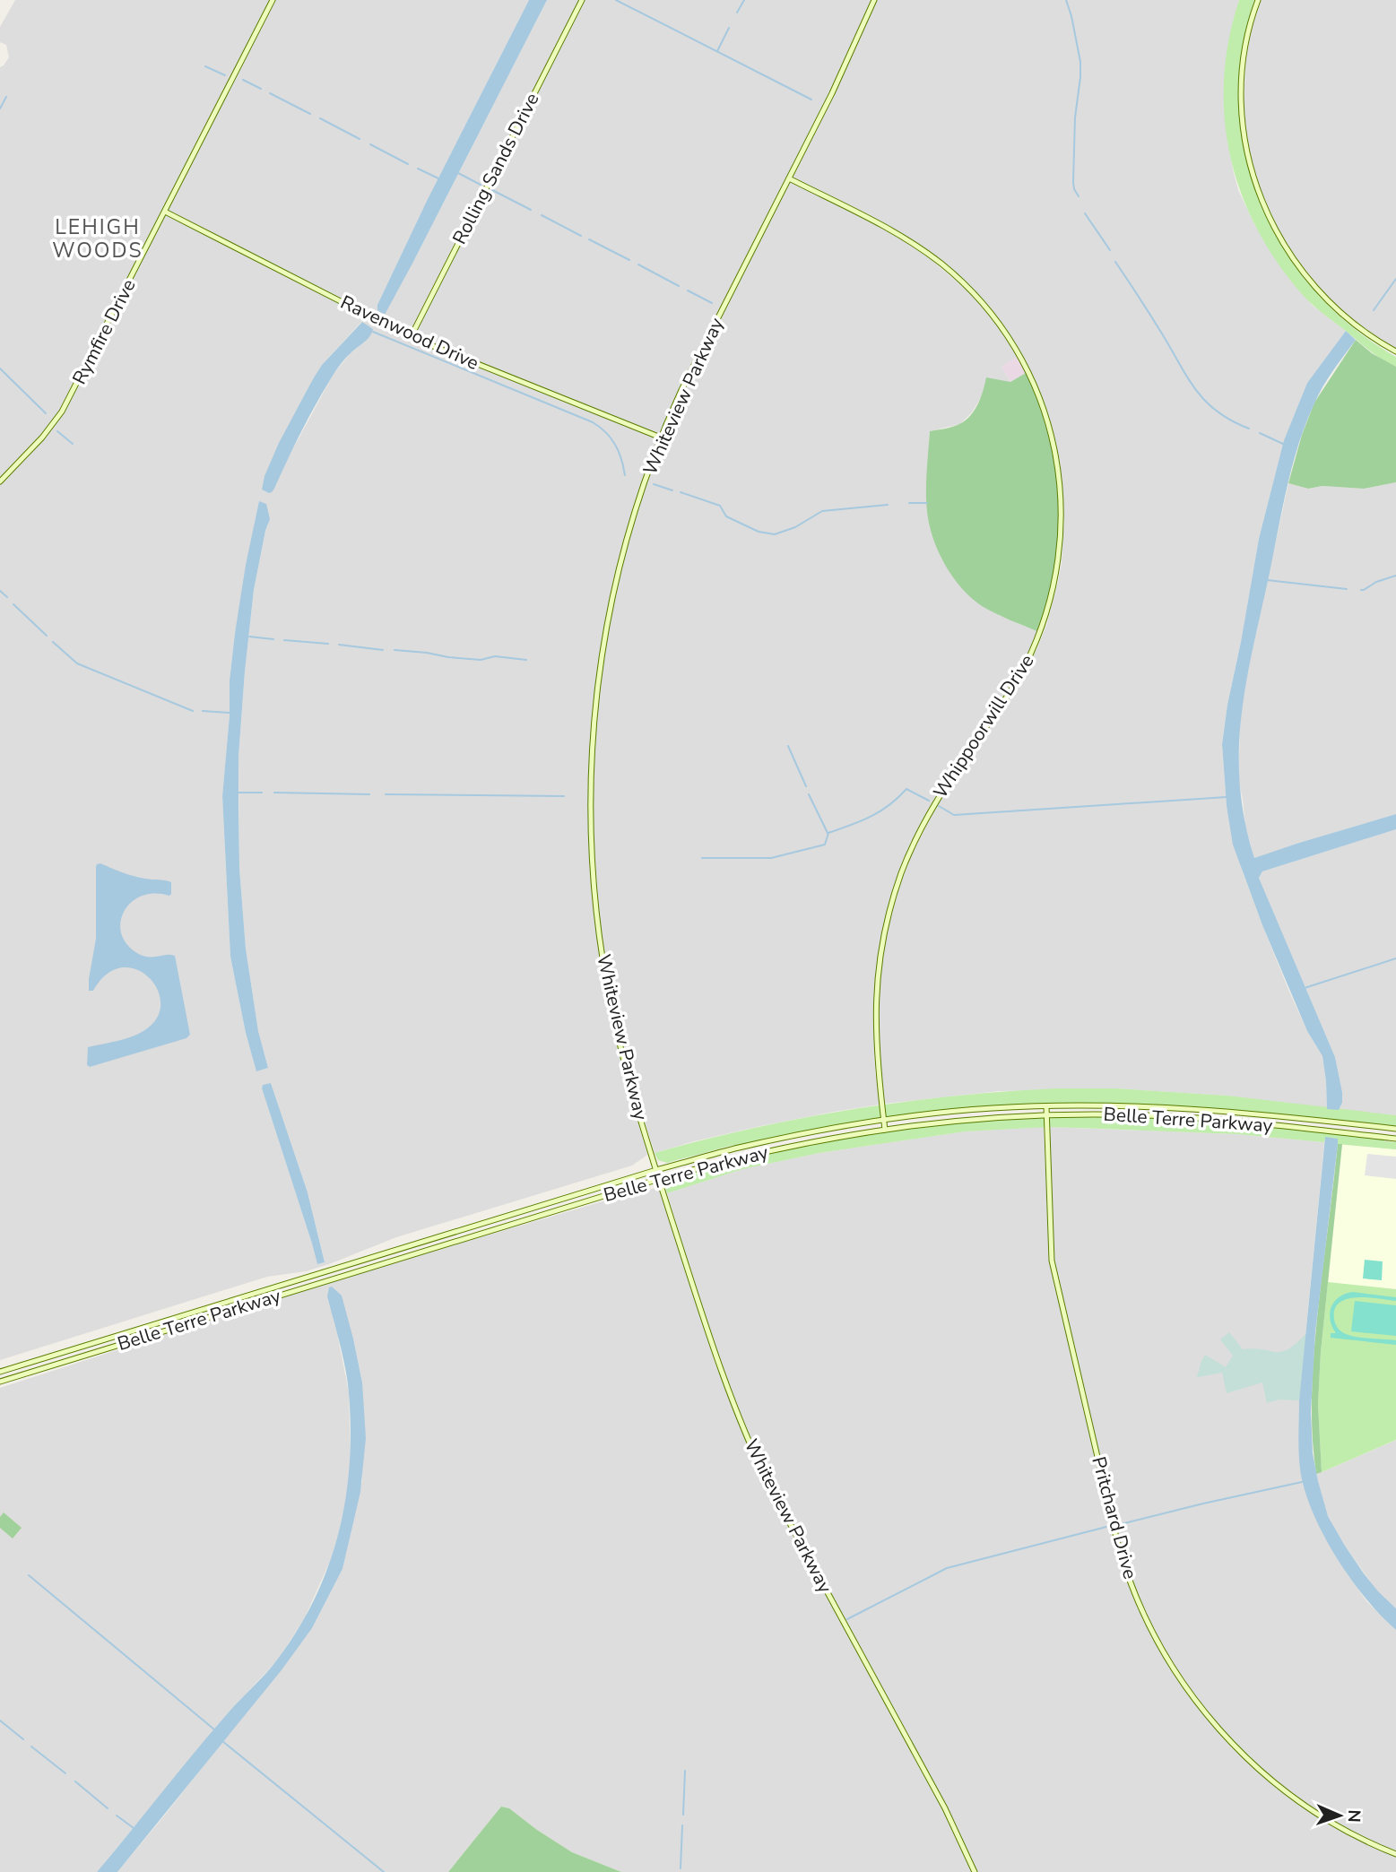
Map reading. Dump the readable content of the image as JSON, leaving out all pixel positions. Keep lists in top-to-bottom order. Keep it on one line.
{"streets":{"street":["Rolling Sands Drive","Rymfire Drive","Ravenwood Drive","Whiteview Parkway","Whippoorwill Drive","Belle Terre Parkway","Pritchard Drive"]},"crossings":[["Rolling Sands Drive","Ravenwood Drive"],["Rymfire Drive","Ravenwood Drive"],["Ravenwood Drive","Whiteview Parkway"],["Whiteview Parkway","Whippoorwill Drive"],["Whiteview Parkway","Belle Terre Parkway"],["Whippoorwill Drive","Belle Terre Parkway"],["Belle Terre Parkway","Pritchard Drive"]],"districts":["LEHIGH WOODS"],"north":"right"}
